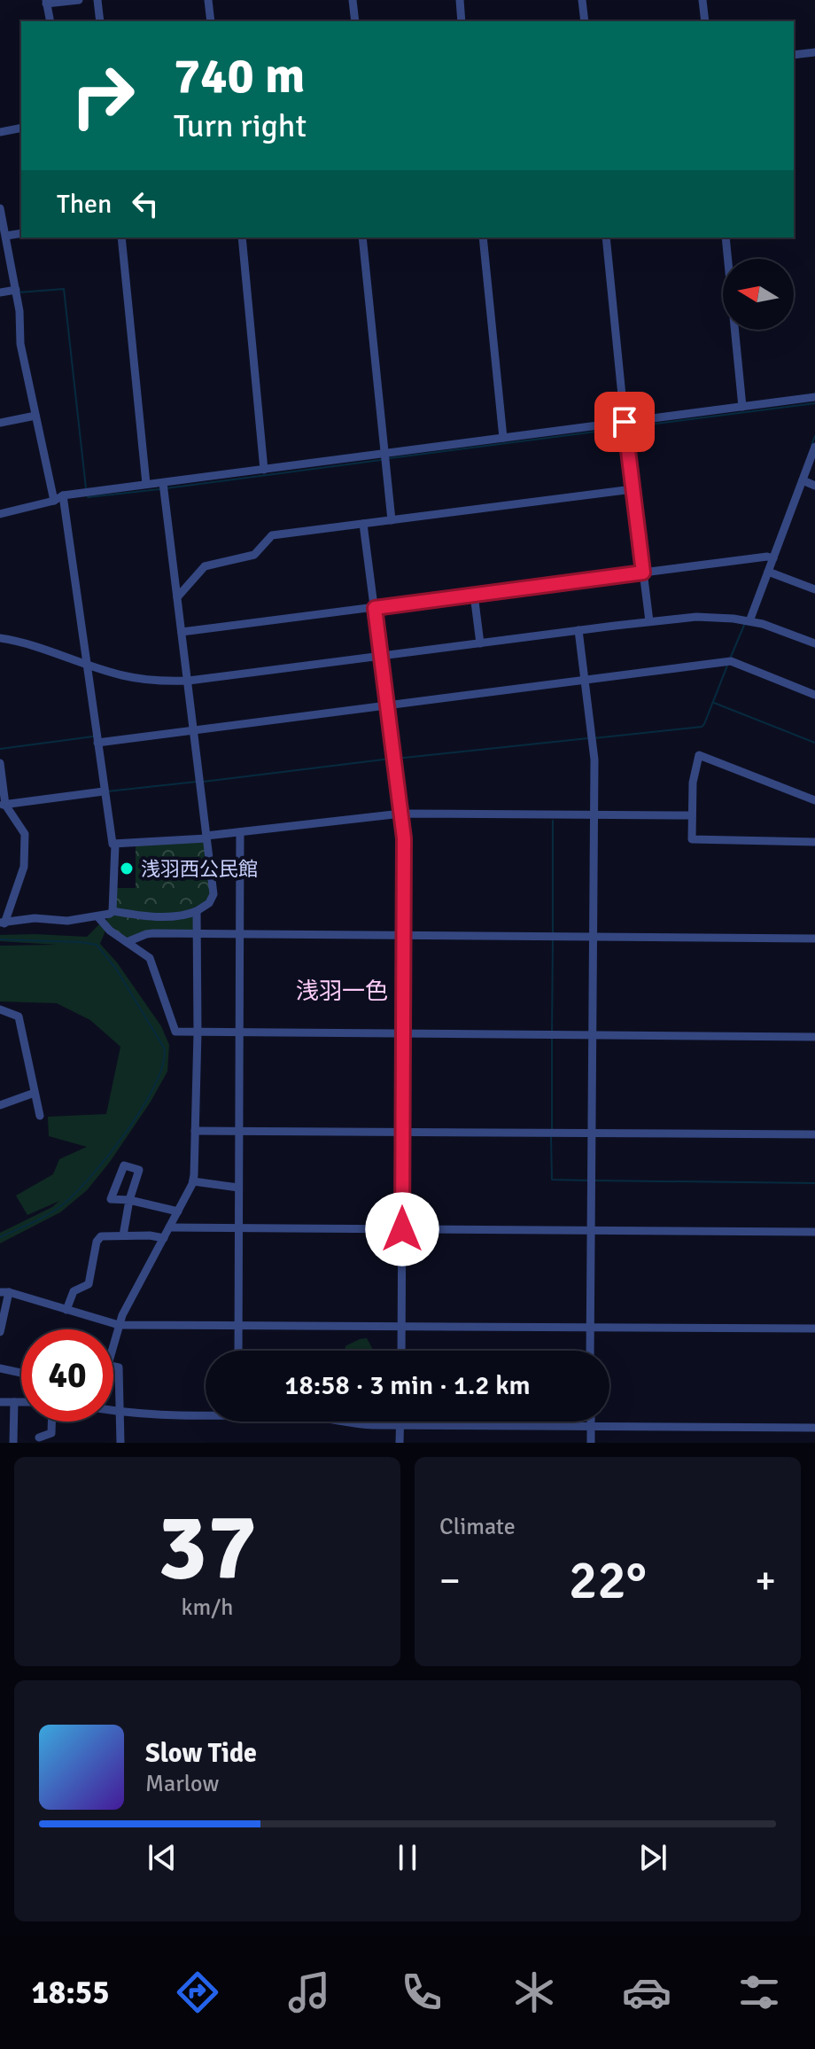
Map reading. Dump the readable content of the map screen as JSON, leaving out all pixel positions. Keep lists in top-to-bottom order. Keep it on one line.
{"districts":["浅羽一色"],"places":["浅羽西公民館"],"north":"left","page":{"turn":["740 m","Turn right"],"then":"Then","limit":"40","trip":"18:58 · 3 min · 1.2 km","tile":[["37","km/h"],"Climate"],"heat":["−","22°","+"],"song":["Slow Tide","Marlow"],"tabs":"18:55"}}
